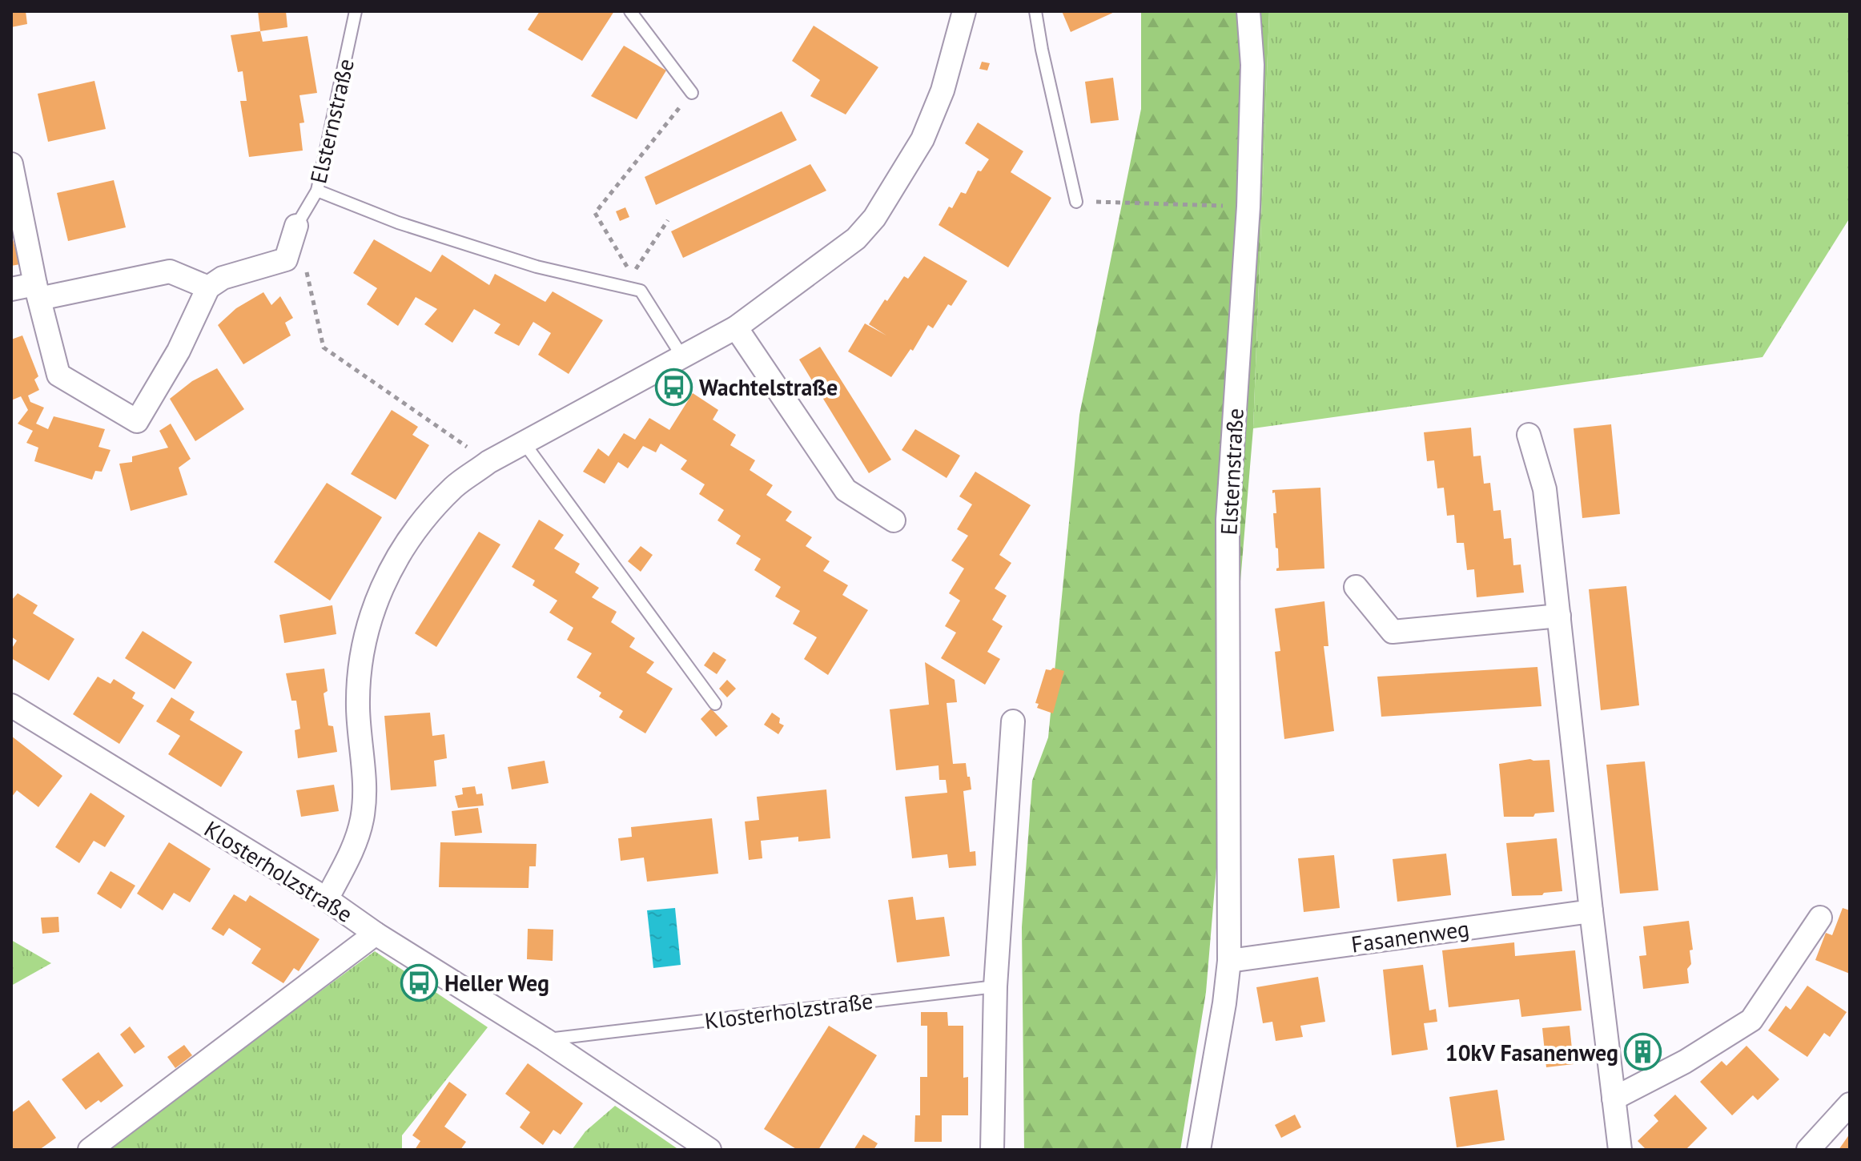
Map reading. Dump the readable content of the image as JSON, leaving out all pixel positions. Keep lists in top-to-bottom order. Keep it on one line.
{"streets":{"street":["Elsternstraße","Klosterholzstraße","Fasanenweg"]},"crossings":[["Elsternstraße","Fasanenweg"]],"places":{"bus stop":["Wachtelstraße","Heller Weg"],"building":["10kV Fasanenweg"]}}
